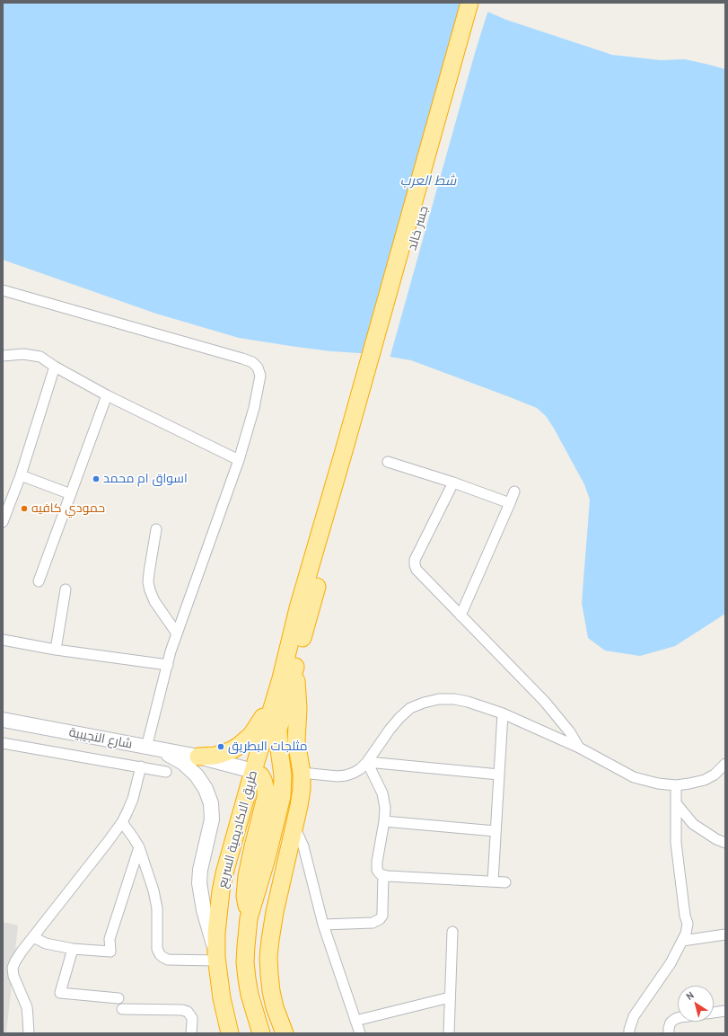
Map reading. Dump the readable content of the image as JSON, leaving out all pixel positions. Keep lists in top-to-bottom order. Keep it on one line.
{"streets":{"highway":["جسر خالد","طريق الاكاديمية السريع"],"main road":["شارع النجيبية"]},"crossings":[["شارع النجيبية","طريق الاكاديمية السريع"]],"water":["شط العرب"],"places":["اسواق ام محمد","حمودي كافيه","مثلجات البطريق"],"north":"top left"}
